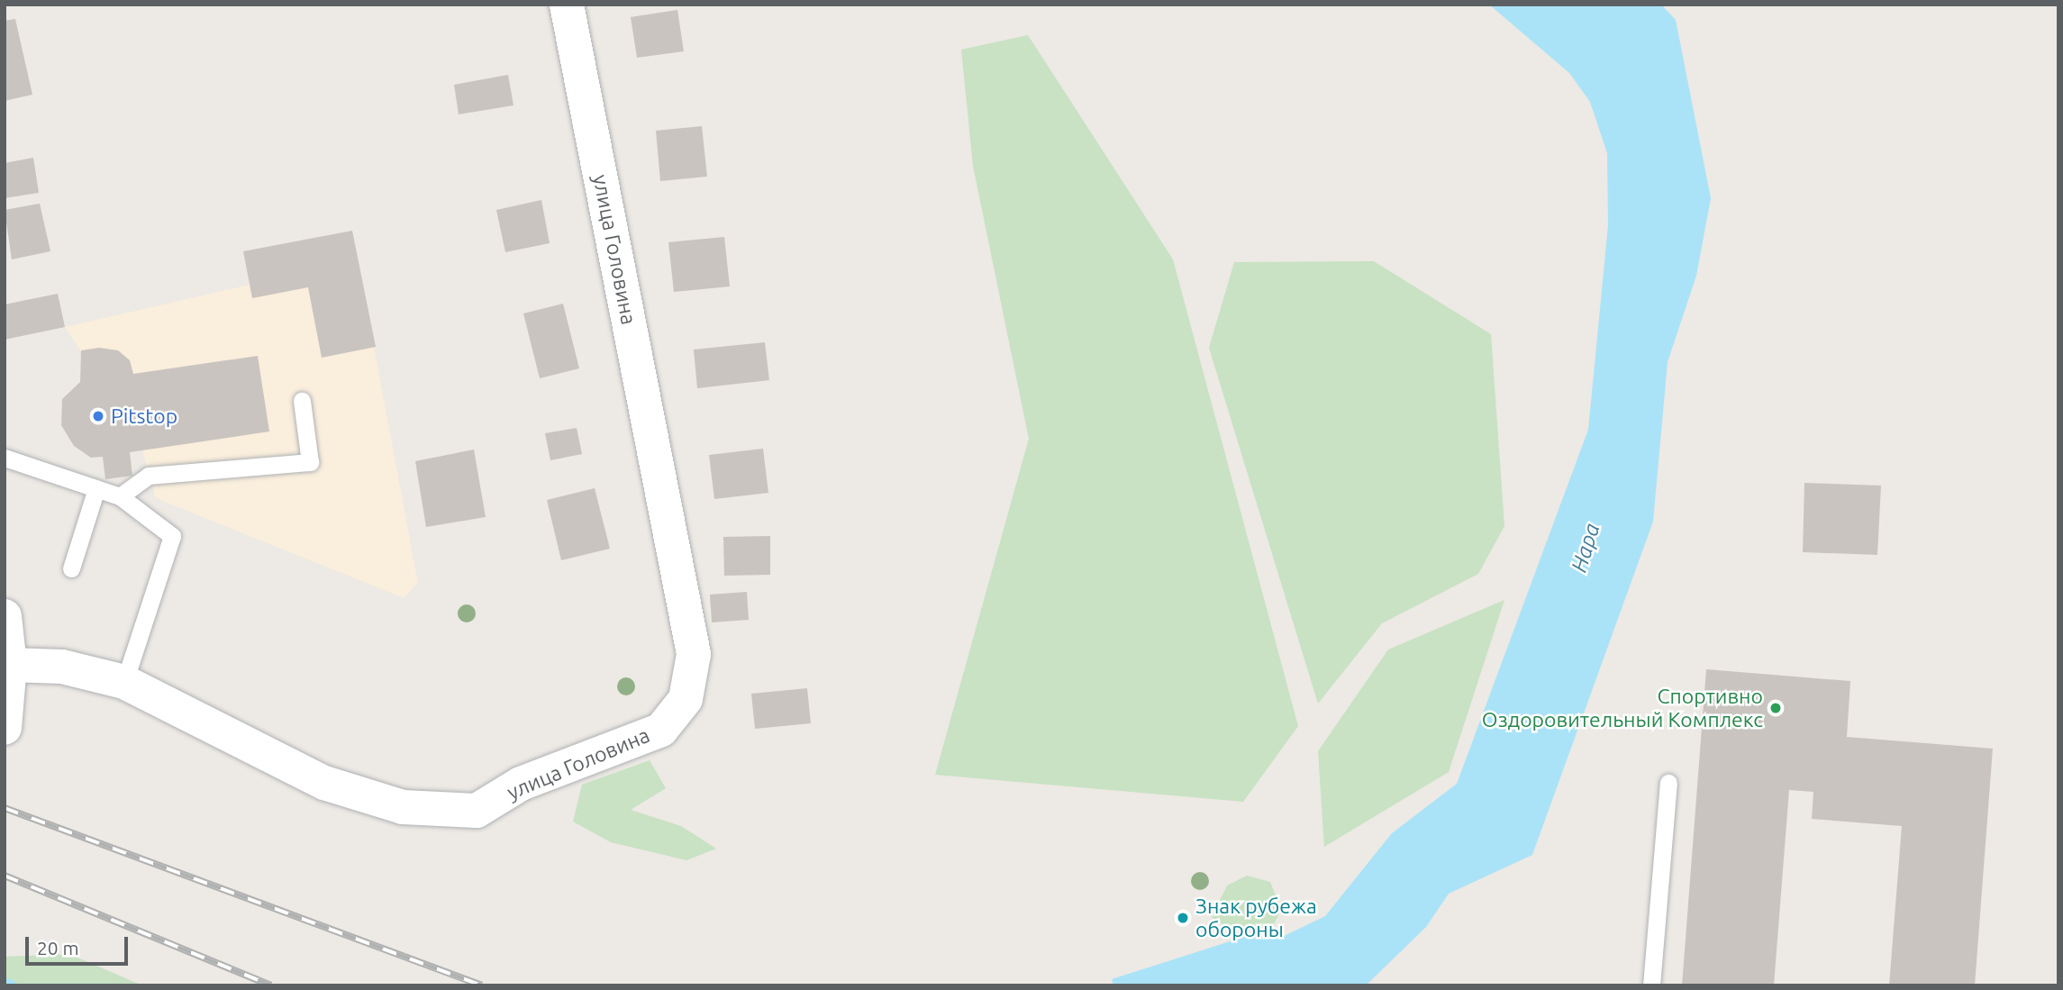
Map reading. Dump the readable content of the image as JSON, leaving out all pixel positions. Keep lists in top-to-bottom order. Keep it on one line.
{"streets":{"street":["улица Головина"]},"water":["Нара"],"places":["Pitstop","Спортивно Оздоровительный Комплекс","Знак рубежа обороны"],"scale_bar":"20 m"}
